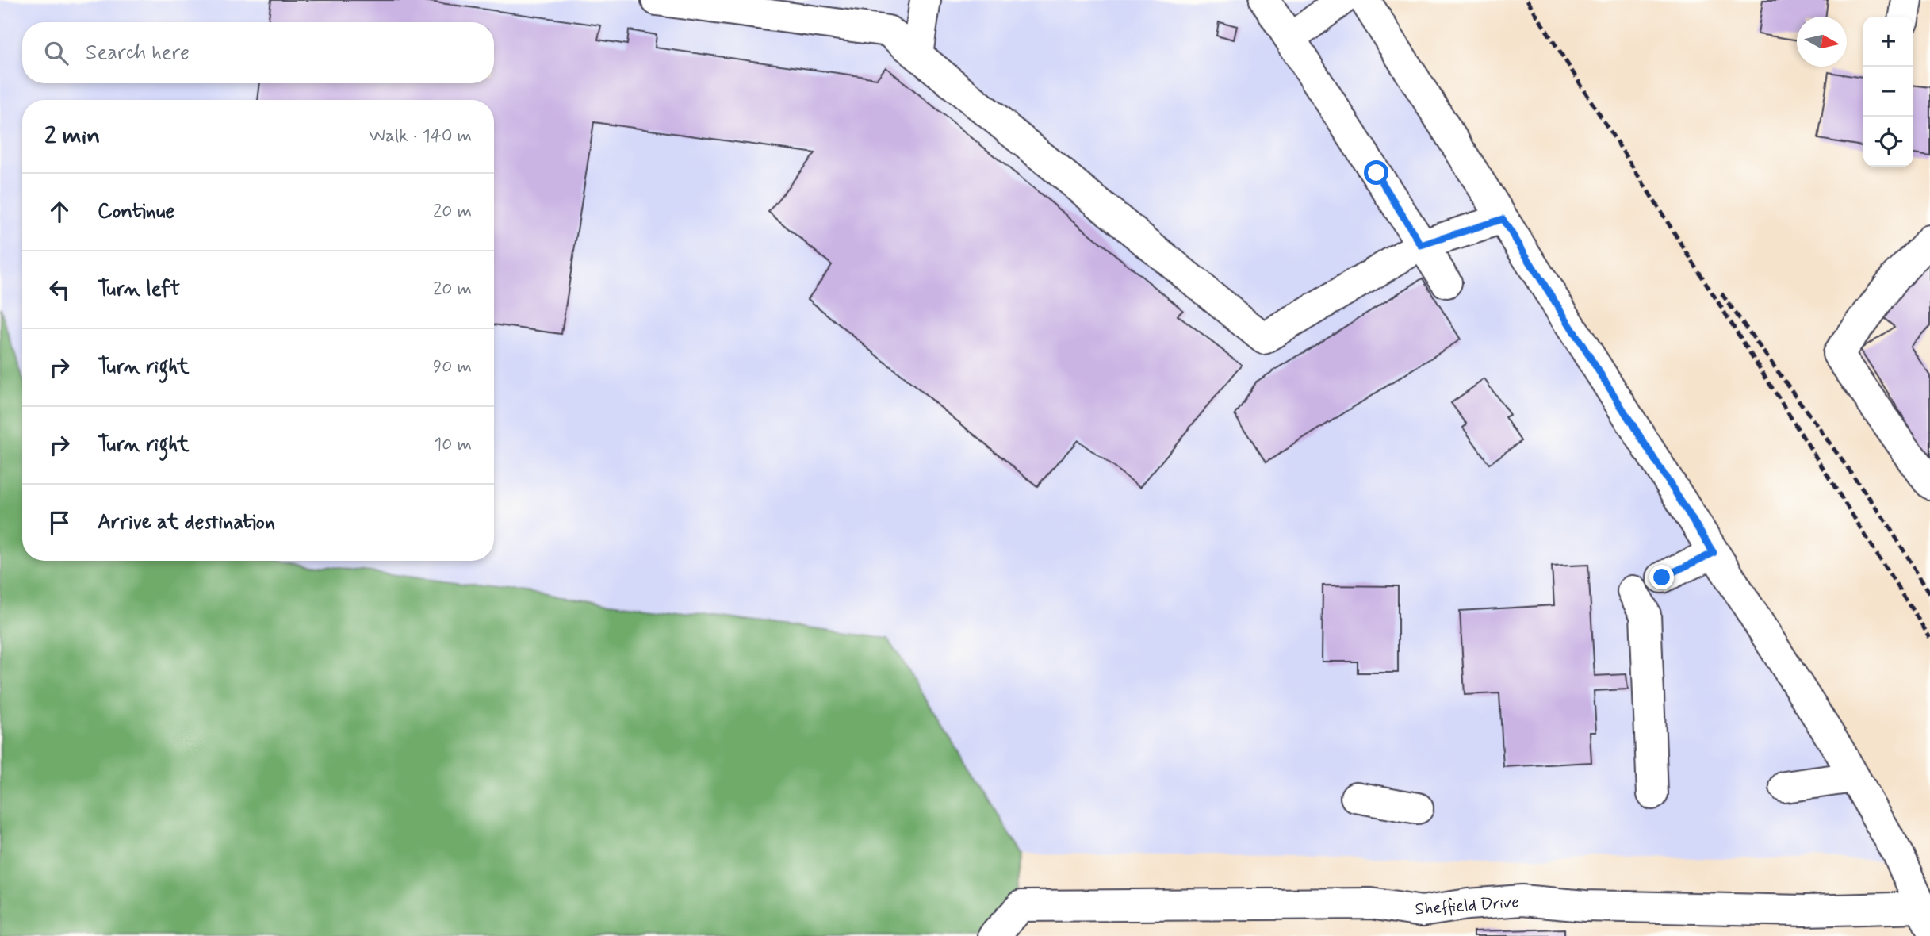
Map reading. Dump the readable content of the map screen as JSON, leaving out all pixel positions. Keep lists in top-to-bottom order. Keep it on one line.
{"streets":{"main road":["Sheffield Drive"]},"north":"right","page":{"map_buttons":["+","−"],"search":"Search here","heading":["2 min","Walk · 140 m"],"list":[["Continue","20 m"],["Turn left","20 m"],["Turn right","90 m"],["Turn right","10 m"],"Arrive at destination"]}}
